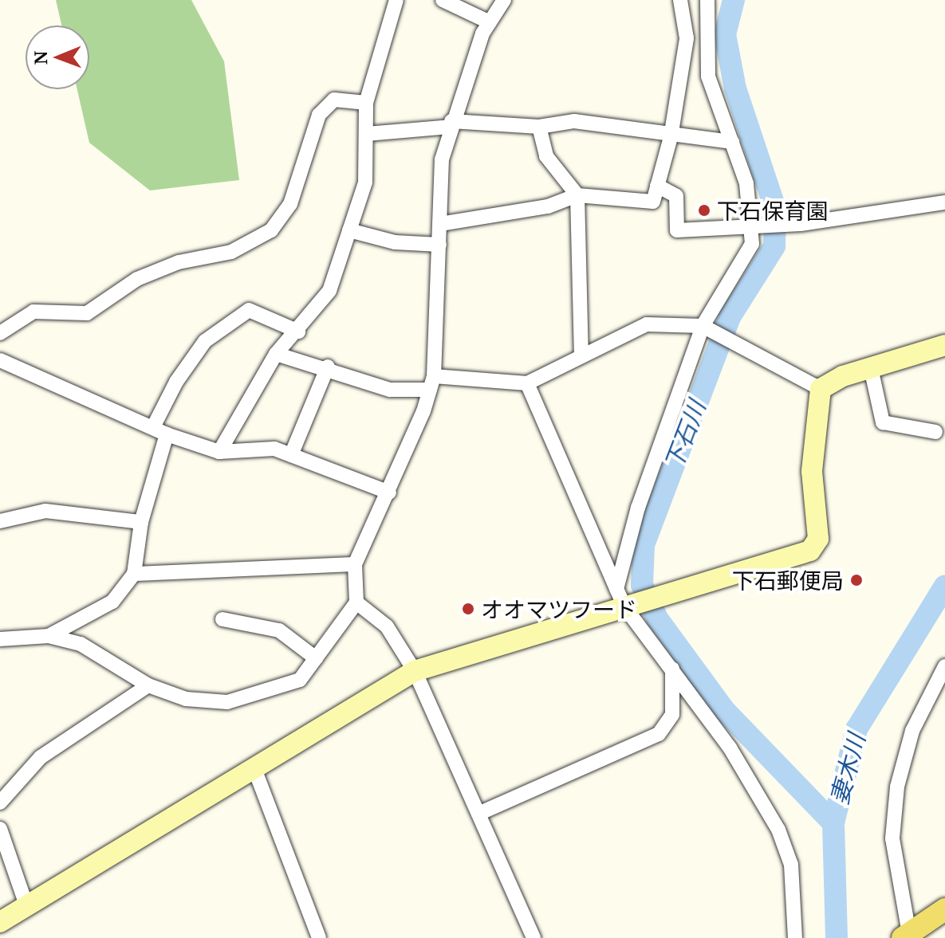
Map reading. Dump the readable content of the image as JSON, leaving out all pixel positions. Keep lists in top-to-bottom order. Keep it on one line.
{"water":["下石川","妻木川"],"places":["下石保育園","下石郵便局","オオマツフード"],"north":"left"}
